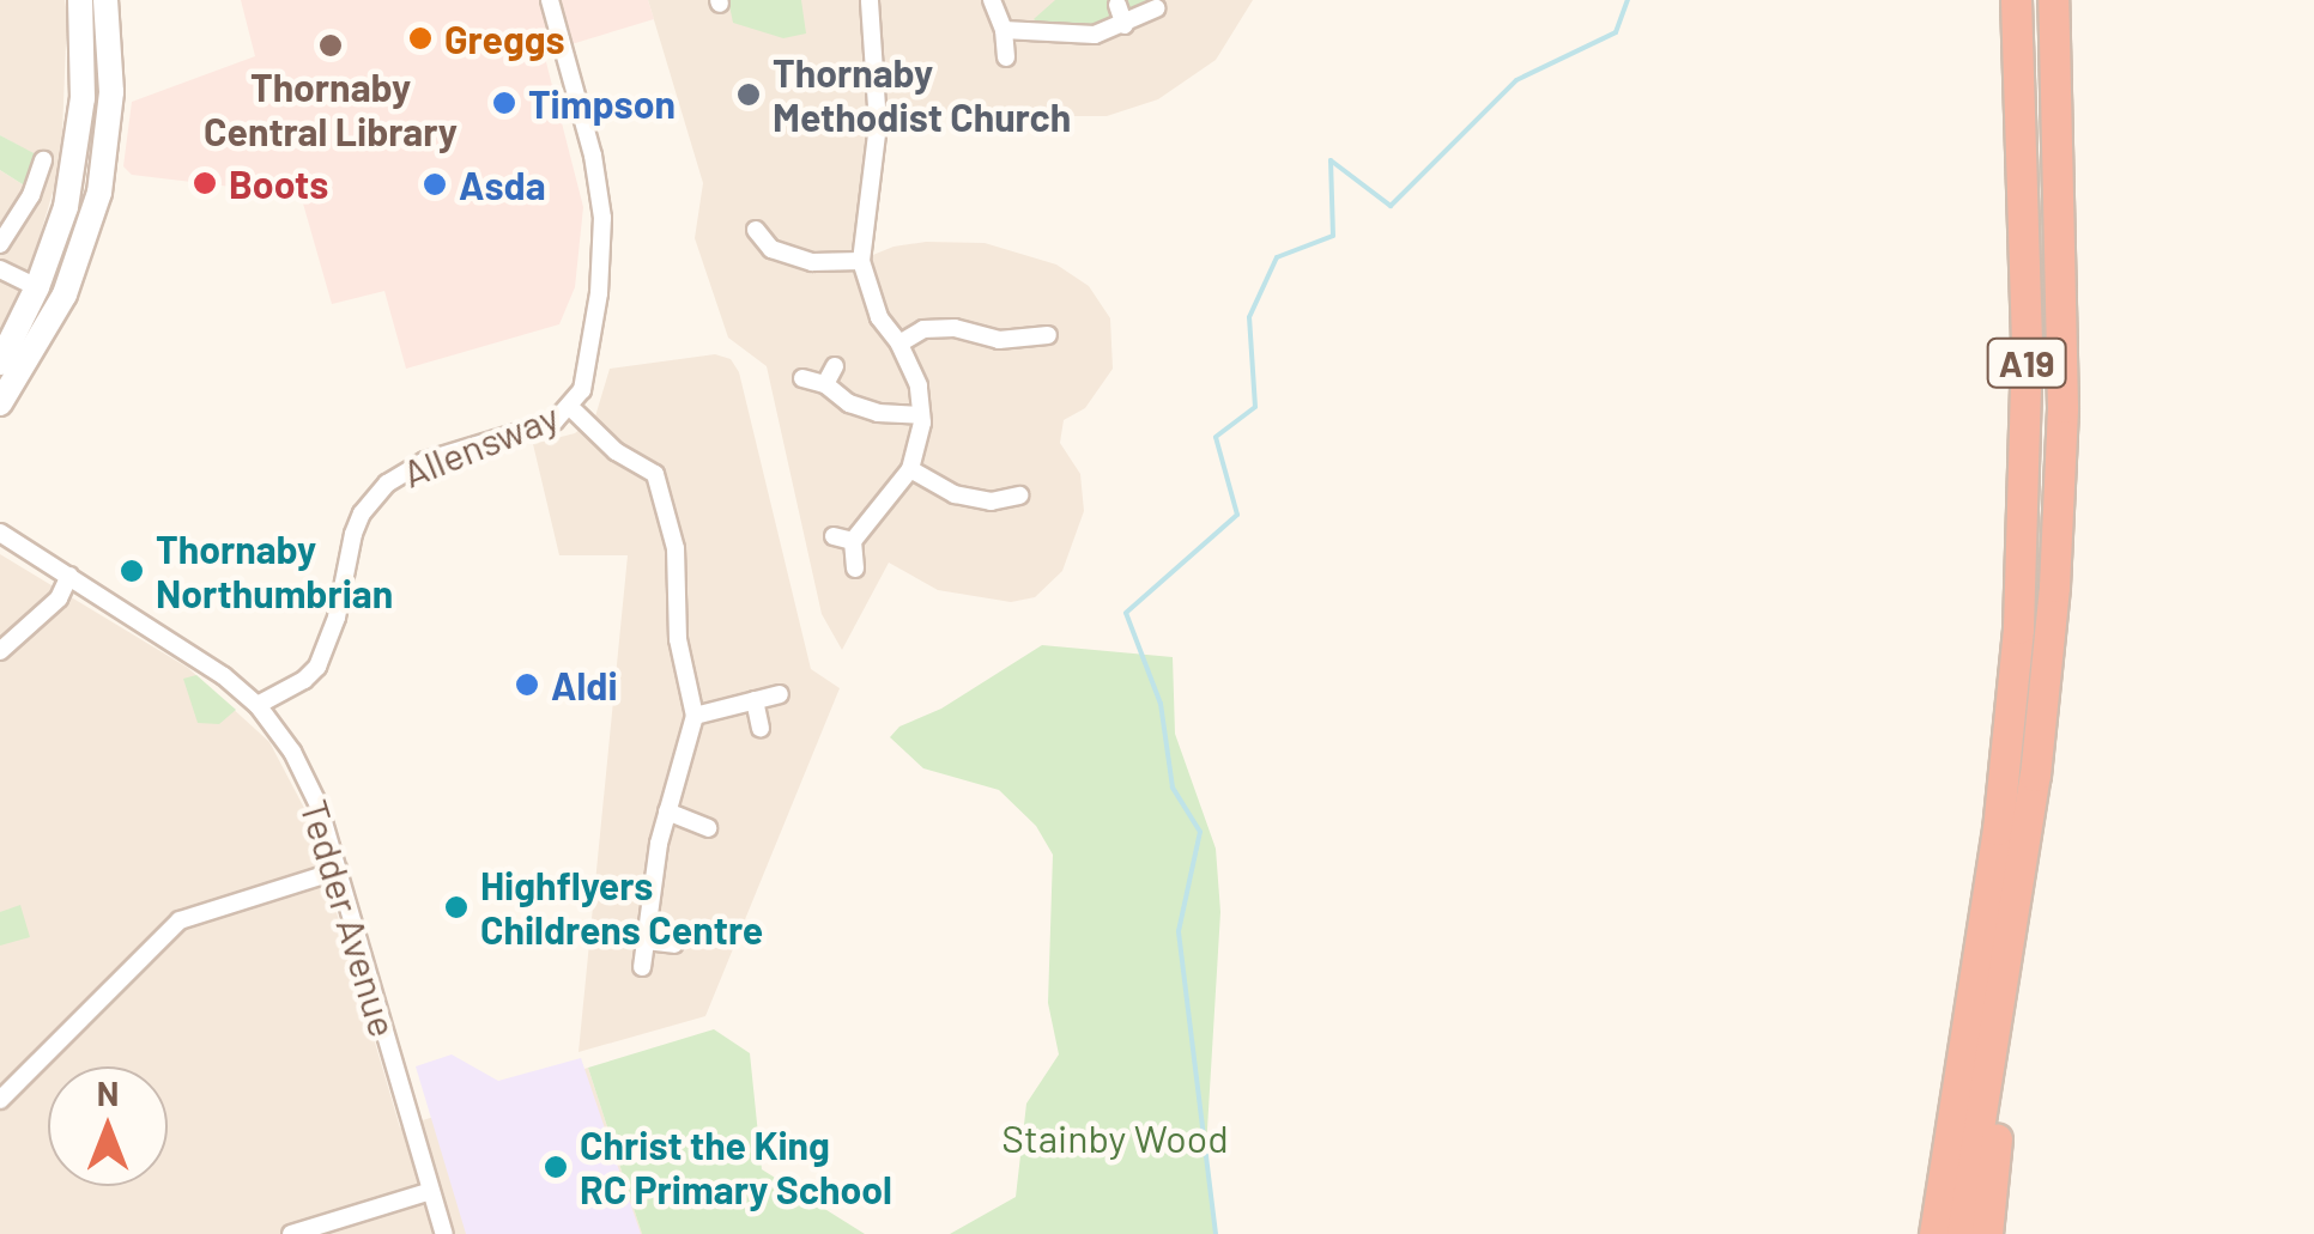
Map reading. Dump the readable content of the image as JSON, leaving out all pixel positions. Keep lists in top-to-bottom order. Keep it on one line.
{"streets":{"highway":["A19"],"street":["Allensway","Tedder Avenue"]},"crossings":[["Allensway","Tedder Avenue"]],"parks":["Stainby Wood"],"places":["Greggs","Thornaby Central Library","Thornaby Methodist Church","Timpson","Boots","Asda","Thornaby Northumbrian","Aldi","Highflyers Childrens Centre","Christ the King RC Primary School"],"north":"top"}
